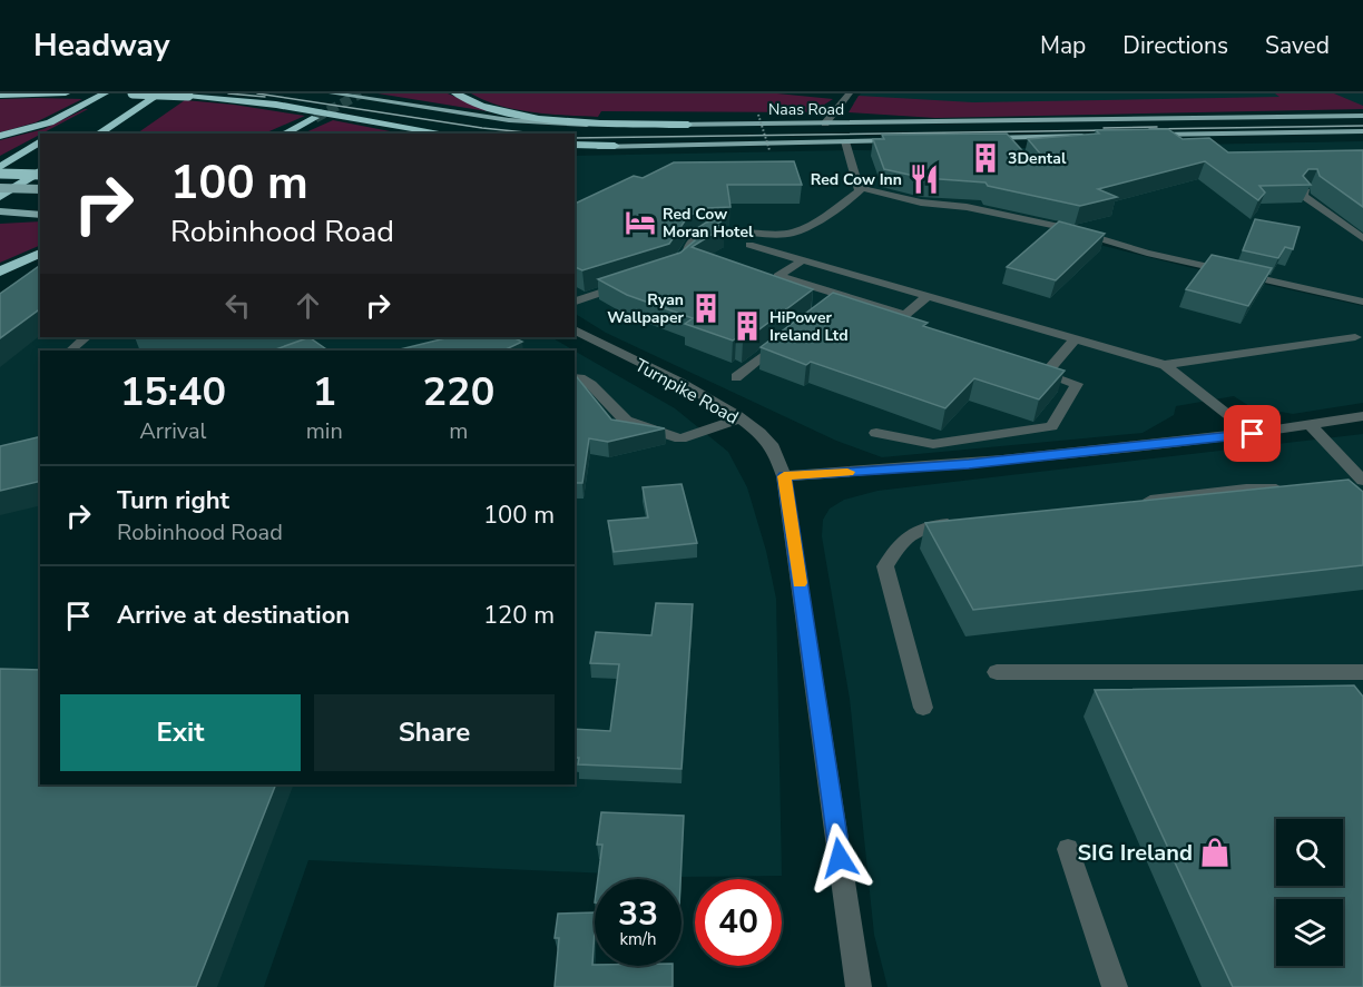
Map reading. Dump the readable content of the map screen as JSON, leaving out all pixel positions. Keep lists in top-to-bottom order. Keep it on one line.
{"streets":{"main road":["Naas Road"],"street":["Turnpike Road"]},"places":{"building":["3Dental","Ryan Wallpaper","HiPower Ireland Ltd"],"restaurant":["Red Cow Inn"],"hotel":["Red Cow Moran Hotel"],"shop":["SIG Ireland"]},"page":{"header":"Headway","nav":["Map","Directions","Saved"],"turn":["100 m","Robinhood Road"],"eta":["15:40","Arrival","1","min","220","m"],"list":[{"name":"Turn right","note":"Robinhood Road","value":"100 m"},{"name":"Arrive at destination","value":"120 m"}],"buttons":["Exit","Share"],"speed":"33 km/h","limit":"40"}}
